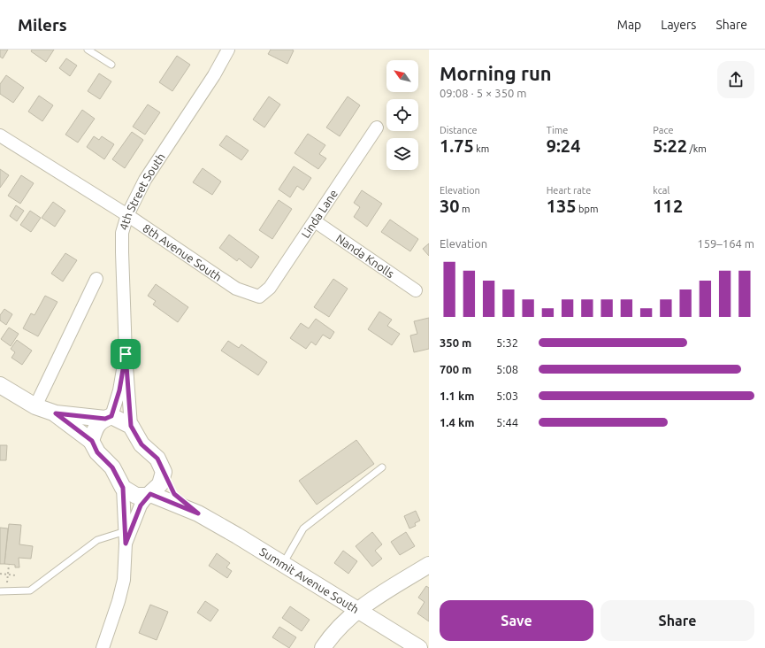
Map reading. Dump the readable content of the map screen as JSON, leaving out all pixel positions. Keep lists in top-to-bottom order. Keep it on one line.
{"streets":{"street":["4th Street South","Linda Lane","8th Avenue South","Nanda Knolls","Summit Avenue South"]},"crossings":[["4th Street South","8th Avenue South"],["4th Street South","Summit Avenue South"],["Linda Lane","8th Avenue South"],["Linda Lane","Nanda Knolls"]],"north":"top left","page":{"header":"Milers","nav":["Map","Layers","Share"],"heading":["Morning run","09:08 · 5 × 350 m"],"stats":[["Distance","1.75 km"],["Time","9:24"],["Pace","5:22 /km"],["Elevation","30 m"],["Heart rate","135 bpm"],["kcal","112"]],"chart":["Elevation","159–164 m"],"list":[{"name":"350 m","note":"5:32"},{"name":"700 m","note":"5:08"},{"name":"1.1 km","note":"5:03"},{"name":"1.4 km","note":"5:44"}],"buttons":["Save","Share"]}}
